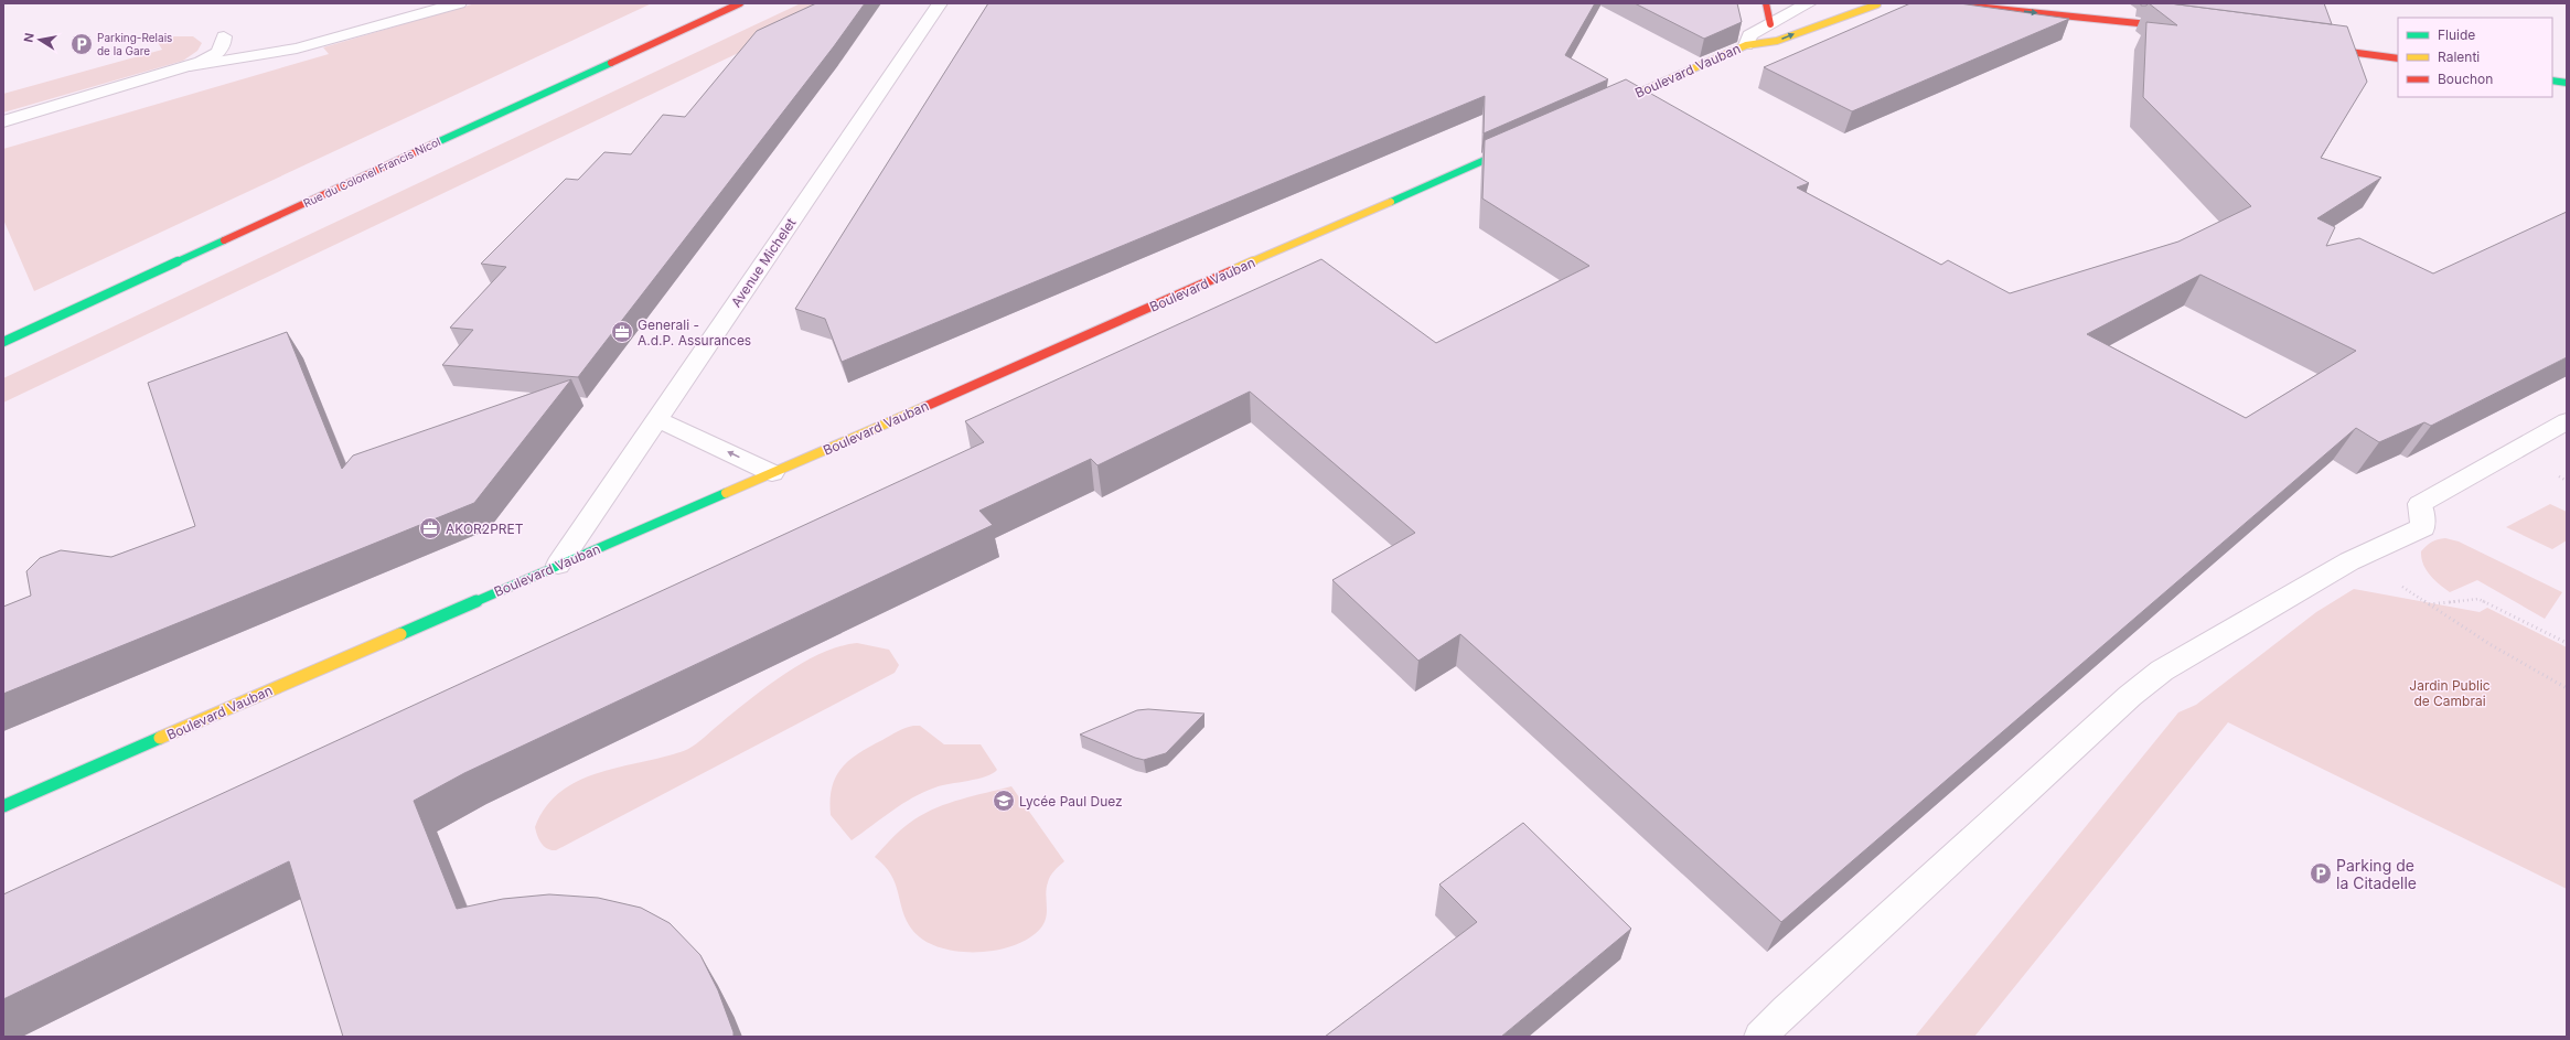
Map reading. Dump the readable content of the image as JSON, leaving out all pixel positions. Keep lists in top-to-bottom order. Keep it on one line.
{"streets":{"street":["Boulevard Vauban","Rue du Colonel Francis Nicol","Avenue Michelet"]},"crossings":[["Boulevard Vauban","Avenue Michelet"]],"parks":["Jardin Public de Cambrai"],"places":{"parking":["Parking-Relais de la Gare","Parking de la Citadelle"],"office":["Generali - A.d.P. Assurances","AKOR2PRET"],"school or university":["Lycée Paul Duez"]},"legend":["Fluide","Ralenti","Bouchon"],"north":"left"}
